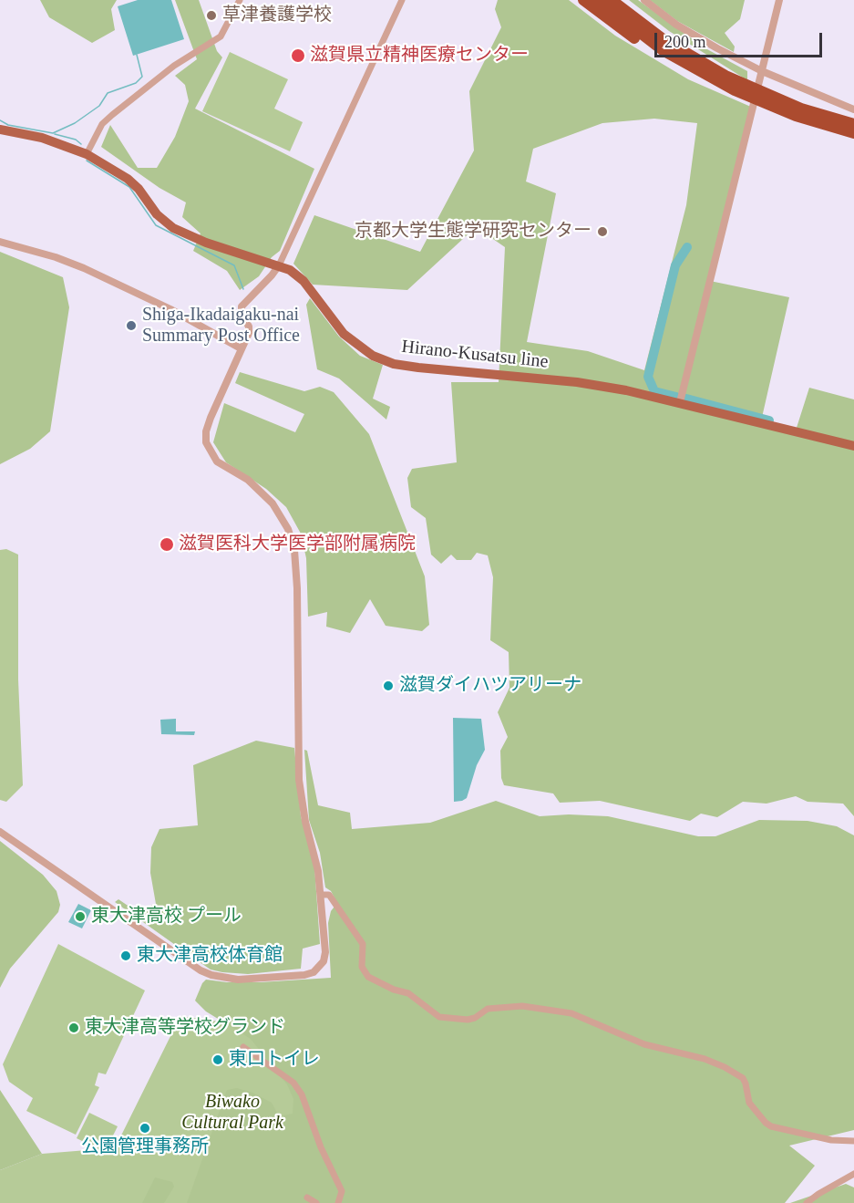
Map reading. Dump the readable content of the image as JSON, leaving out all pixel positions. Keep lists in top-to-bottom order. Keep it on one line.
{"streets":{"main road":["Hirano-Kusatsu line"]},"parks":["Biwako Cultural Park"],"places":["草津養護学校","滋賀県立精神医療センター","京都大学生態学研究センター","Shiga-Ikadaigaku-nai Summary Post Office","滋賀医科大学医学部附属病院","滋賀ダイハツアリーナ","東大津高校 プール","東大津高校体育館","東大津高等学校グランド","東口トイレ","公園管理事務所"],"scale_bar":"200 m"}
